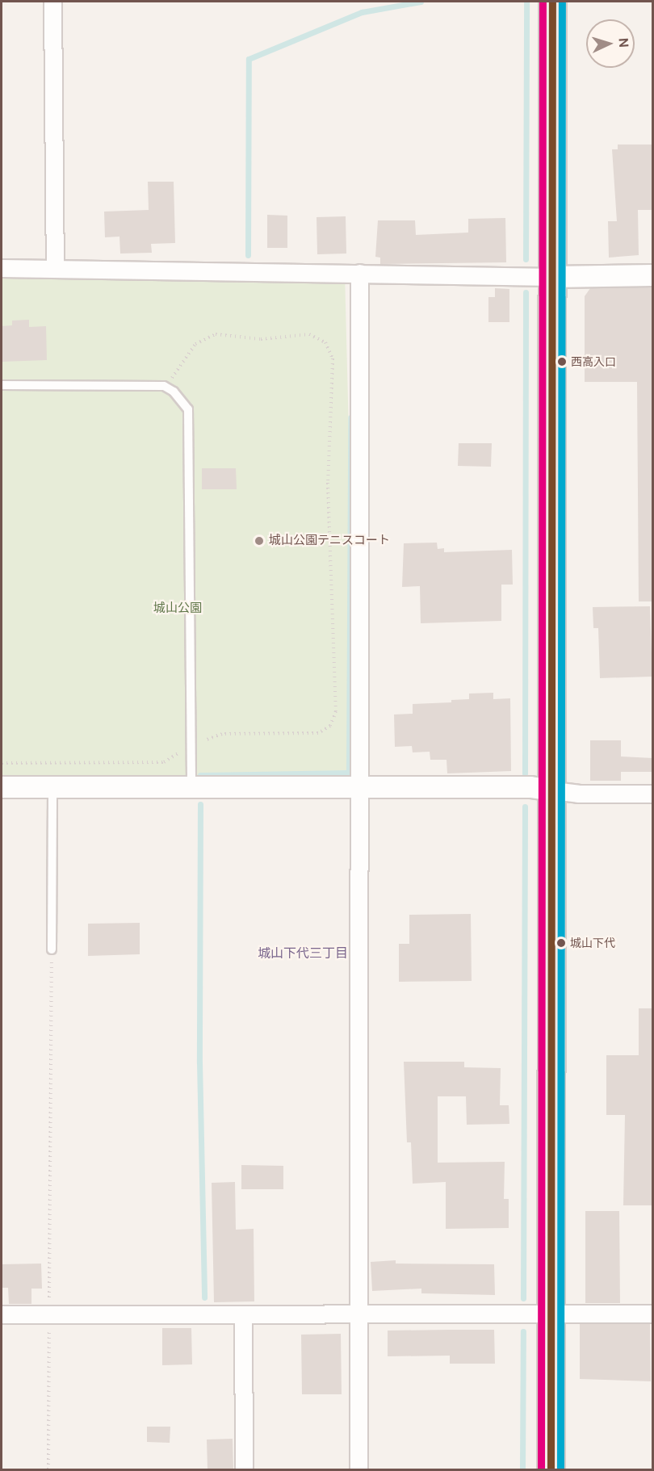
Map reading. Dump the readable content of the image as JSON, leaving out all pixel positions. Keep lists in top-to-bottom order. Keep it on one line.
{"districts":["城山下代三丁目"],"parks":["城山公園"],"places":["西高入口","城山公園テニスコート","城山下代"],"north":"right"}
